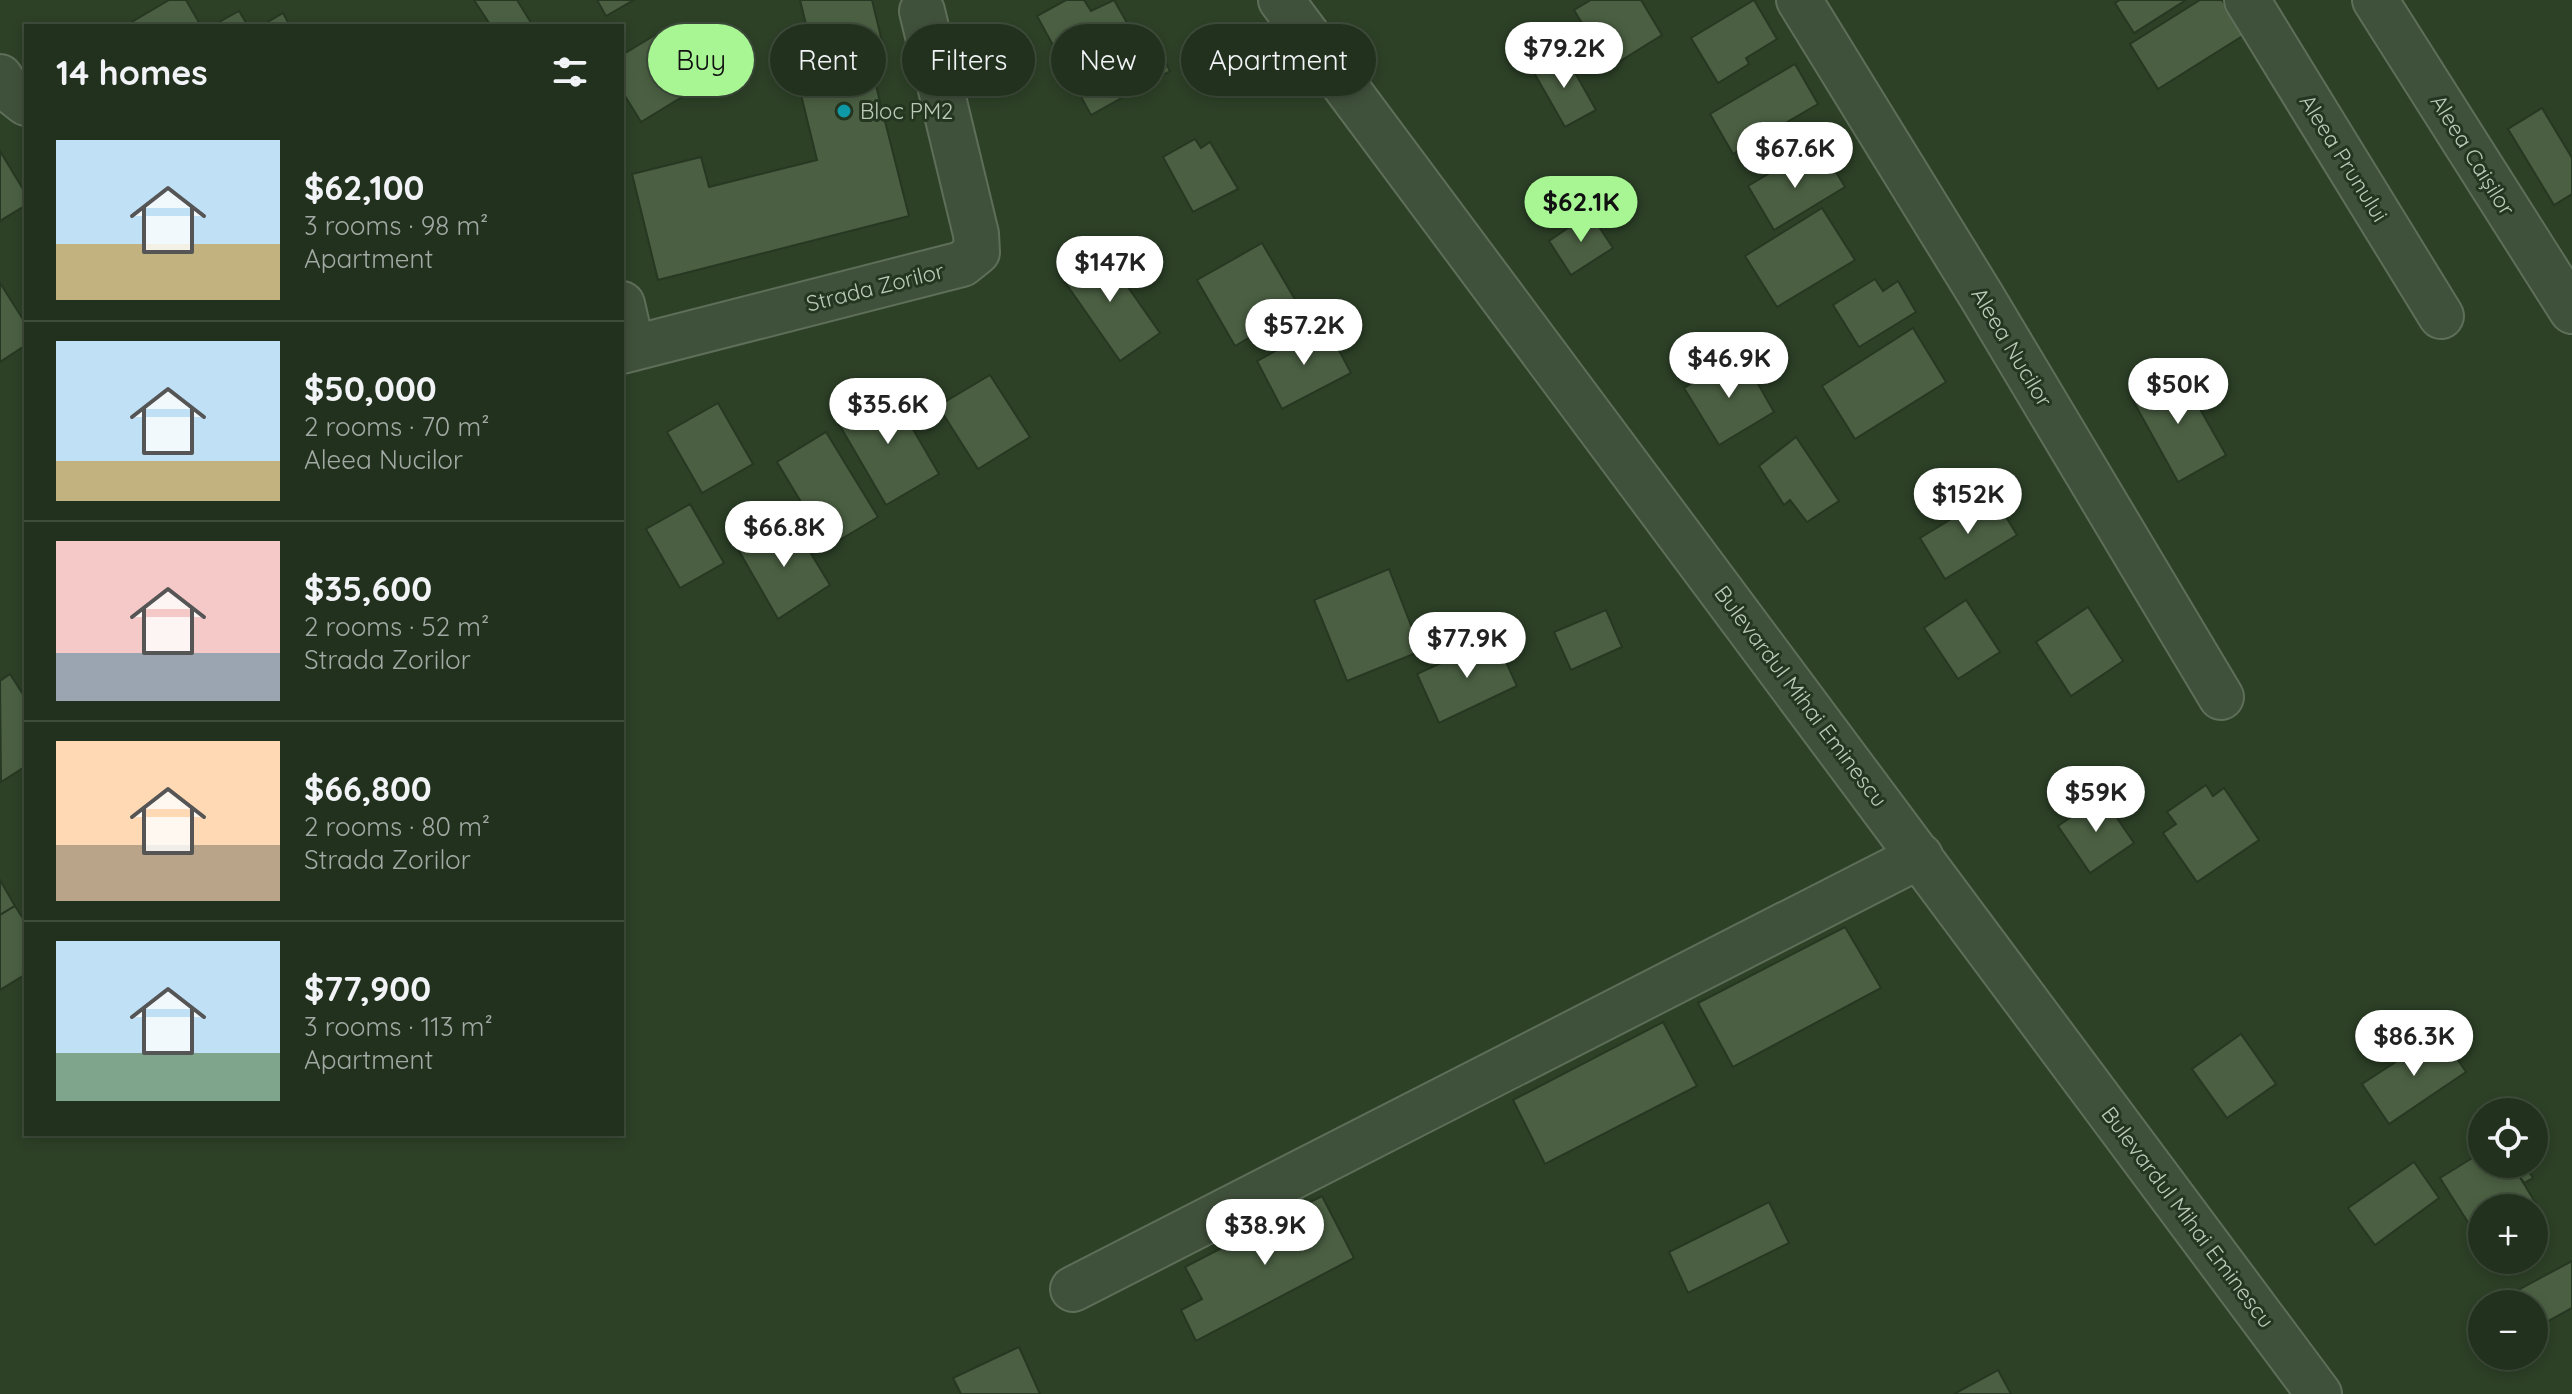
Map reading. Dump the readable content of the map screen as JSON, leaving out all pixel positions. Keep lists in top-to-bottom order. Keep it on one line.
{"streets":{"street":["Aleea Caișilor","Aleea Prunului","Strada Zorilor","Aleea Nucilor","Bulevardul Mihai Eminescu"]},"places":["Bloc PM2"],"page":{"price":["$79.2K","$67.6K","$62.1K","$147K","$57.2K","$46.9K","$50K","$35.6K","$152K","$66.8K","$77.9K","$59K","$86.3K","$38.9K"],"chip":["Buy","Rent","Filters","New","Apartment"],"heading":"14 homes","list":[{"name":"$62,100","note":"3 rooms · 98 m² · Apartment"},{"name":"$50,000","note":"2 rooms · 70 m² · Aleea Nucilor"},{"name":"$35,600","note":"2 rooms · 52 m² · Strada Zorilor"},{"name":"$66,800","note":"2 rooms · 80 m² · Strada Zorilor"},{"name":"$77,900","note":"3 rooms · 113 m² · Apartment"}],"map_buttons":["+","−"]}}
